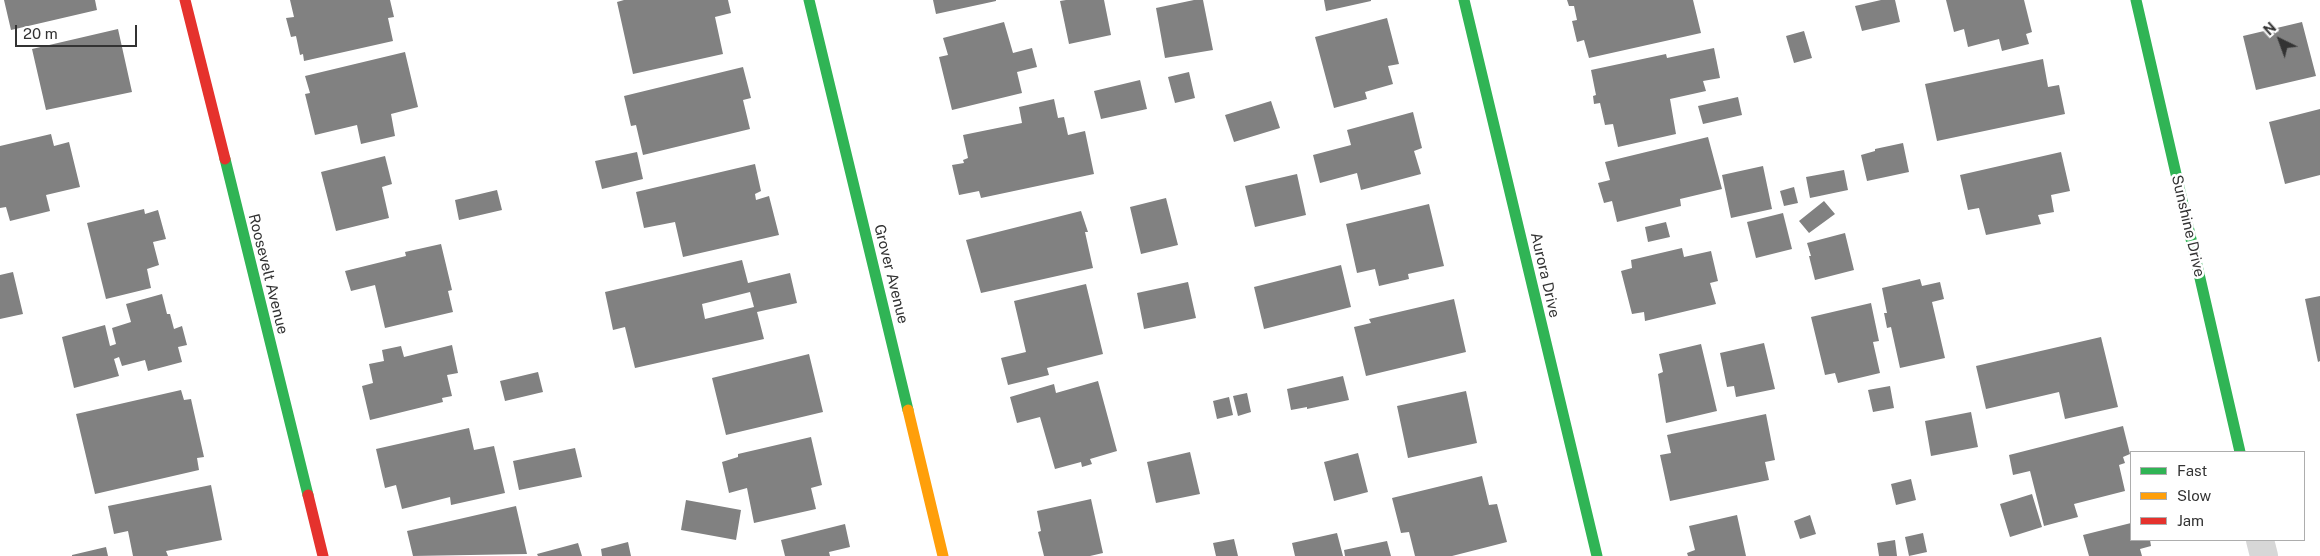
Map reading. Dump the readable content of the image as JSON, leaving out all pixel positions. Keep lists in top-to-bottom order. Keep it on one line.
{"streets":{"street":["Sunshine Drive","Roosevelt Avenue","Grover Avenue","Aurora Drive"]},"legend":["Fast","Slow","Jam"],"scale_bar":"20 m","north":"top left"}
